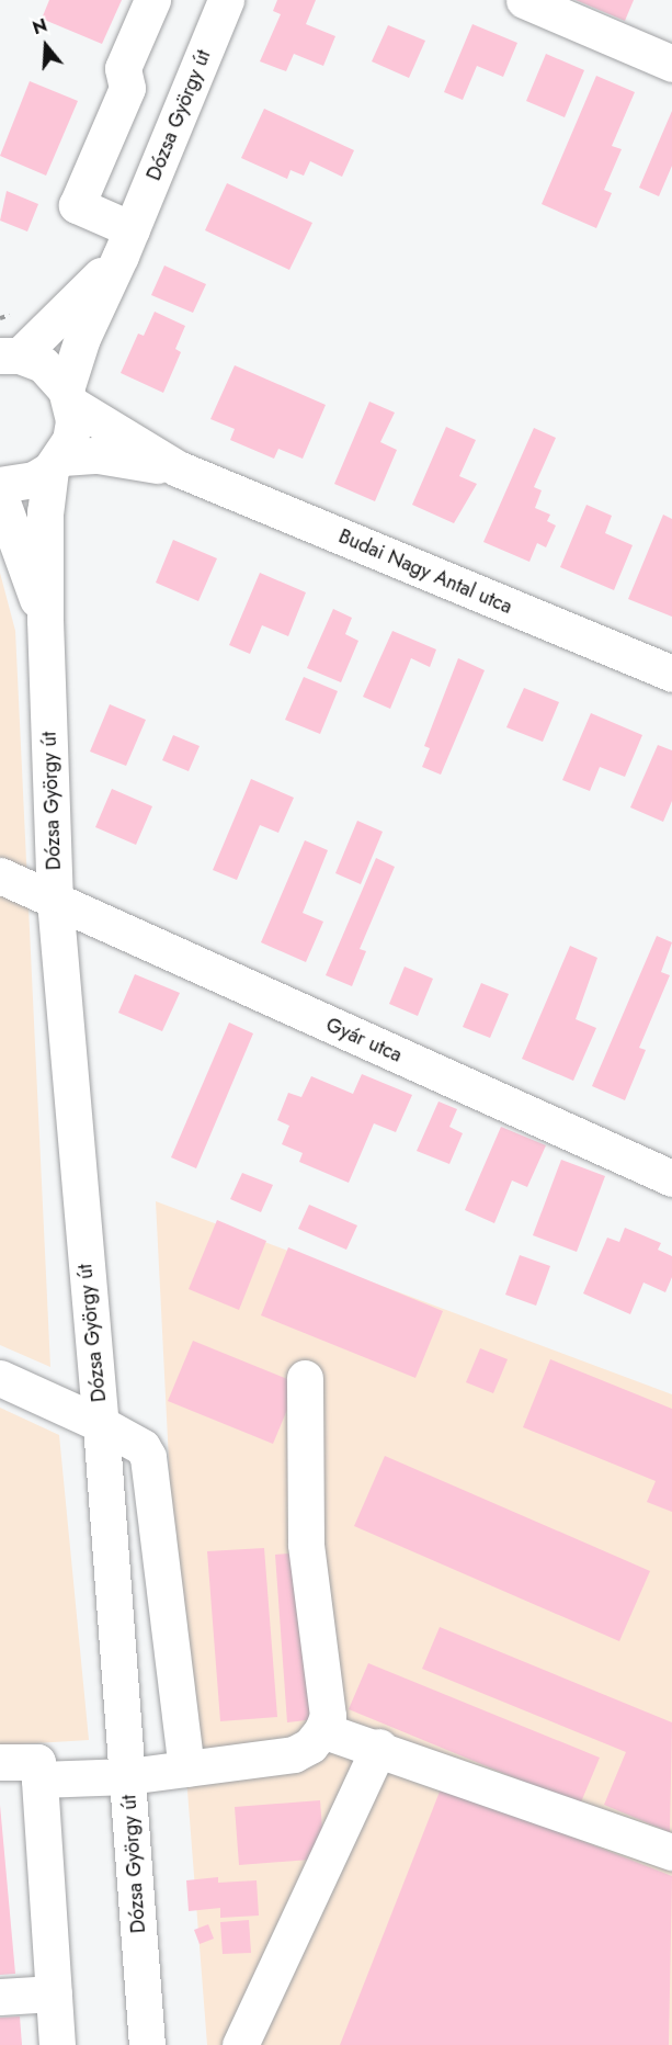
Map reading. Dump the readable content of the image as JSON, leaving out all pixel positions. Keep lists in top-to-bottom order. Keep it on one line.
{"streets":{"main road":["Dózsa György út","Budai Nagy Antal utca","Gyár utca"]},"crossings":[["Dózsa György út","Budai Nagy Antal utca"],["Dózsa György út","Gyár utca"]],"north":"top"}
